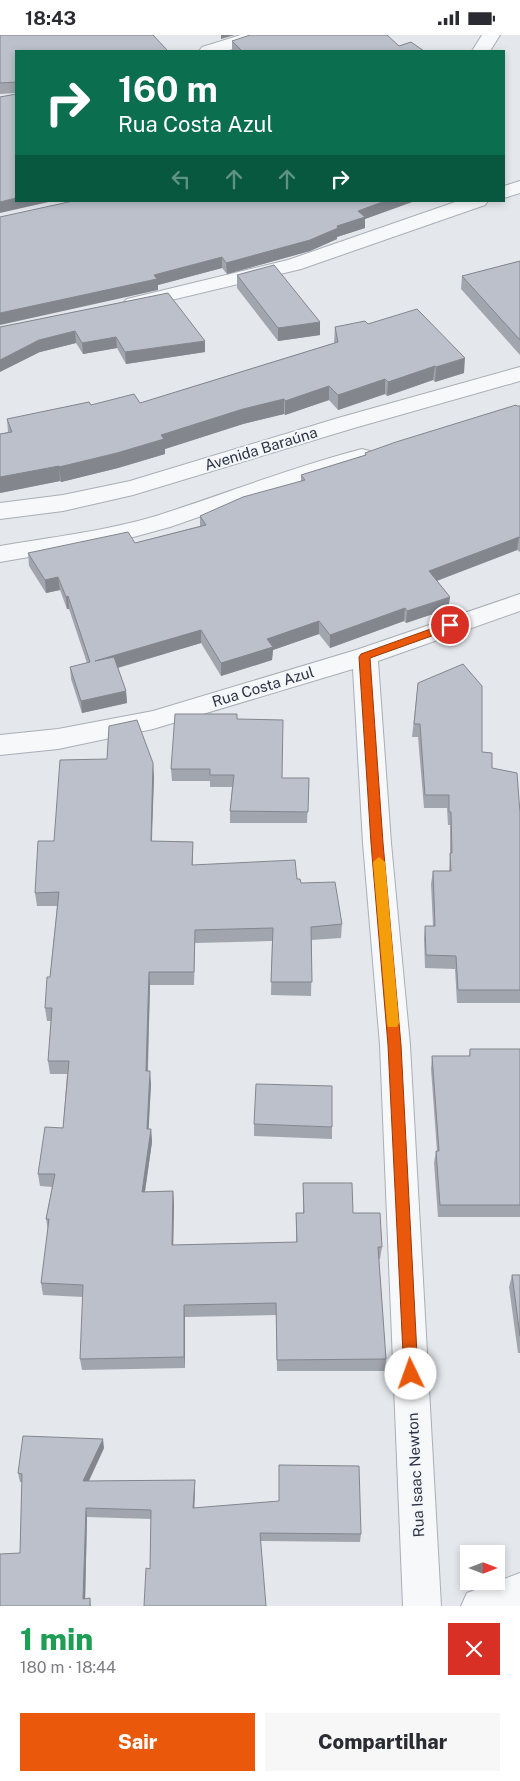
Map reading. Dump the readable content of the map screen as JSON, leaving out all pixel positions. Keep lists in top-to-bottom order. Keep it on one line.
{"streets":{"street":["Avenida Baraúna","Rua Costa Azul","Rua Isaac Newton"]},"crossings":[["Rua Costa Azul","Rua Isaac Newton"]],"north":"right","page":{"status":"18:43","turn":["160 m","Rua Costa Azul"],"heading":["1 min","180 m · 18:44"],"buttons":["Sair","Compartilhar"]}}
